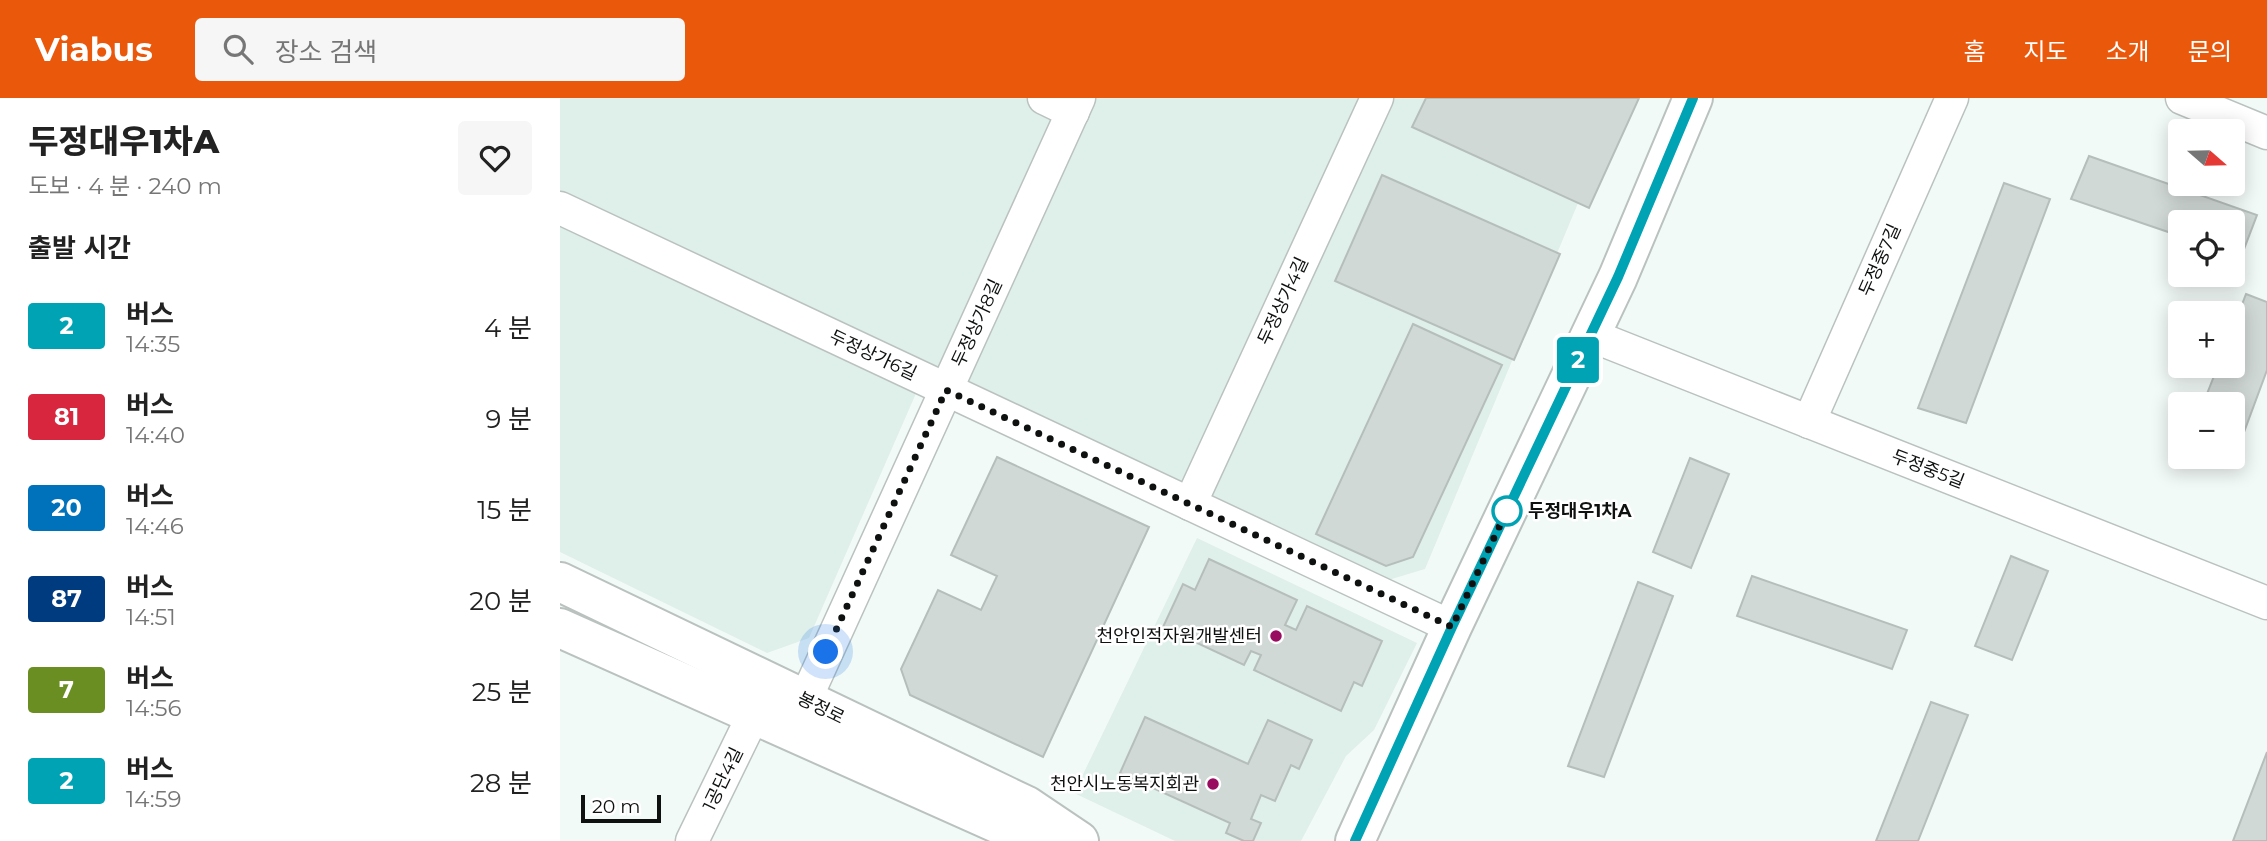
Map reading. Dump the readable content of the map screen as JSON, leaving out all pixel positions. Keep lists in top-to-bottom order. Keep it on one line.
{"streets":{"street":["두정중7길","두정상가4길","두정상가8길","두정상가6길","두정중5길","봉정로","1공단4길"]},"crossings":[["두정중7길","두정중5길"],["두정상가4길","두정상가6길"],["두정상가8길","두정상가6길"],["두정상가8길","봉정로"],["봉정로","1공단4길"]],"places":["두정대우1차A","천안인적자원개발센터","천안시노동복지회관"],"lines":["bus line 2"],"scale_bar":"20 m","north":"right","page":{"header":"Viabus","search":"장소 검색","nav":["홈","지도","소개","문의"],"heading":[["두정대우1차A","도보 · 4 분 · 240 m"],"출발 시간"],"on_map":"2","map_buttons":["+","−"],"list":[{"mark":"2","name":"버스","note":"14:35","value":"4 분"},{"mark":"81","name":"버스","note":"14:40","value":"9 분"},{"mark":"20","name":"버스","note":"14:46","value":"15 분"},{"mark":"87","name":"버스","note":"14:51","value":"20 분"},{"mark":"7","name":"버스","note":"14:56","value":"25 분"},{"mark":"2","name":"버스","note":"14:59","value":"28 분"}],"scale":"20 m"}}
